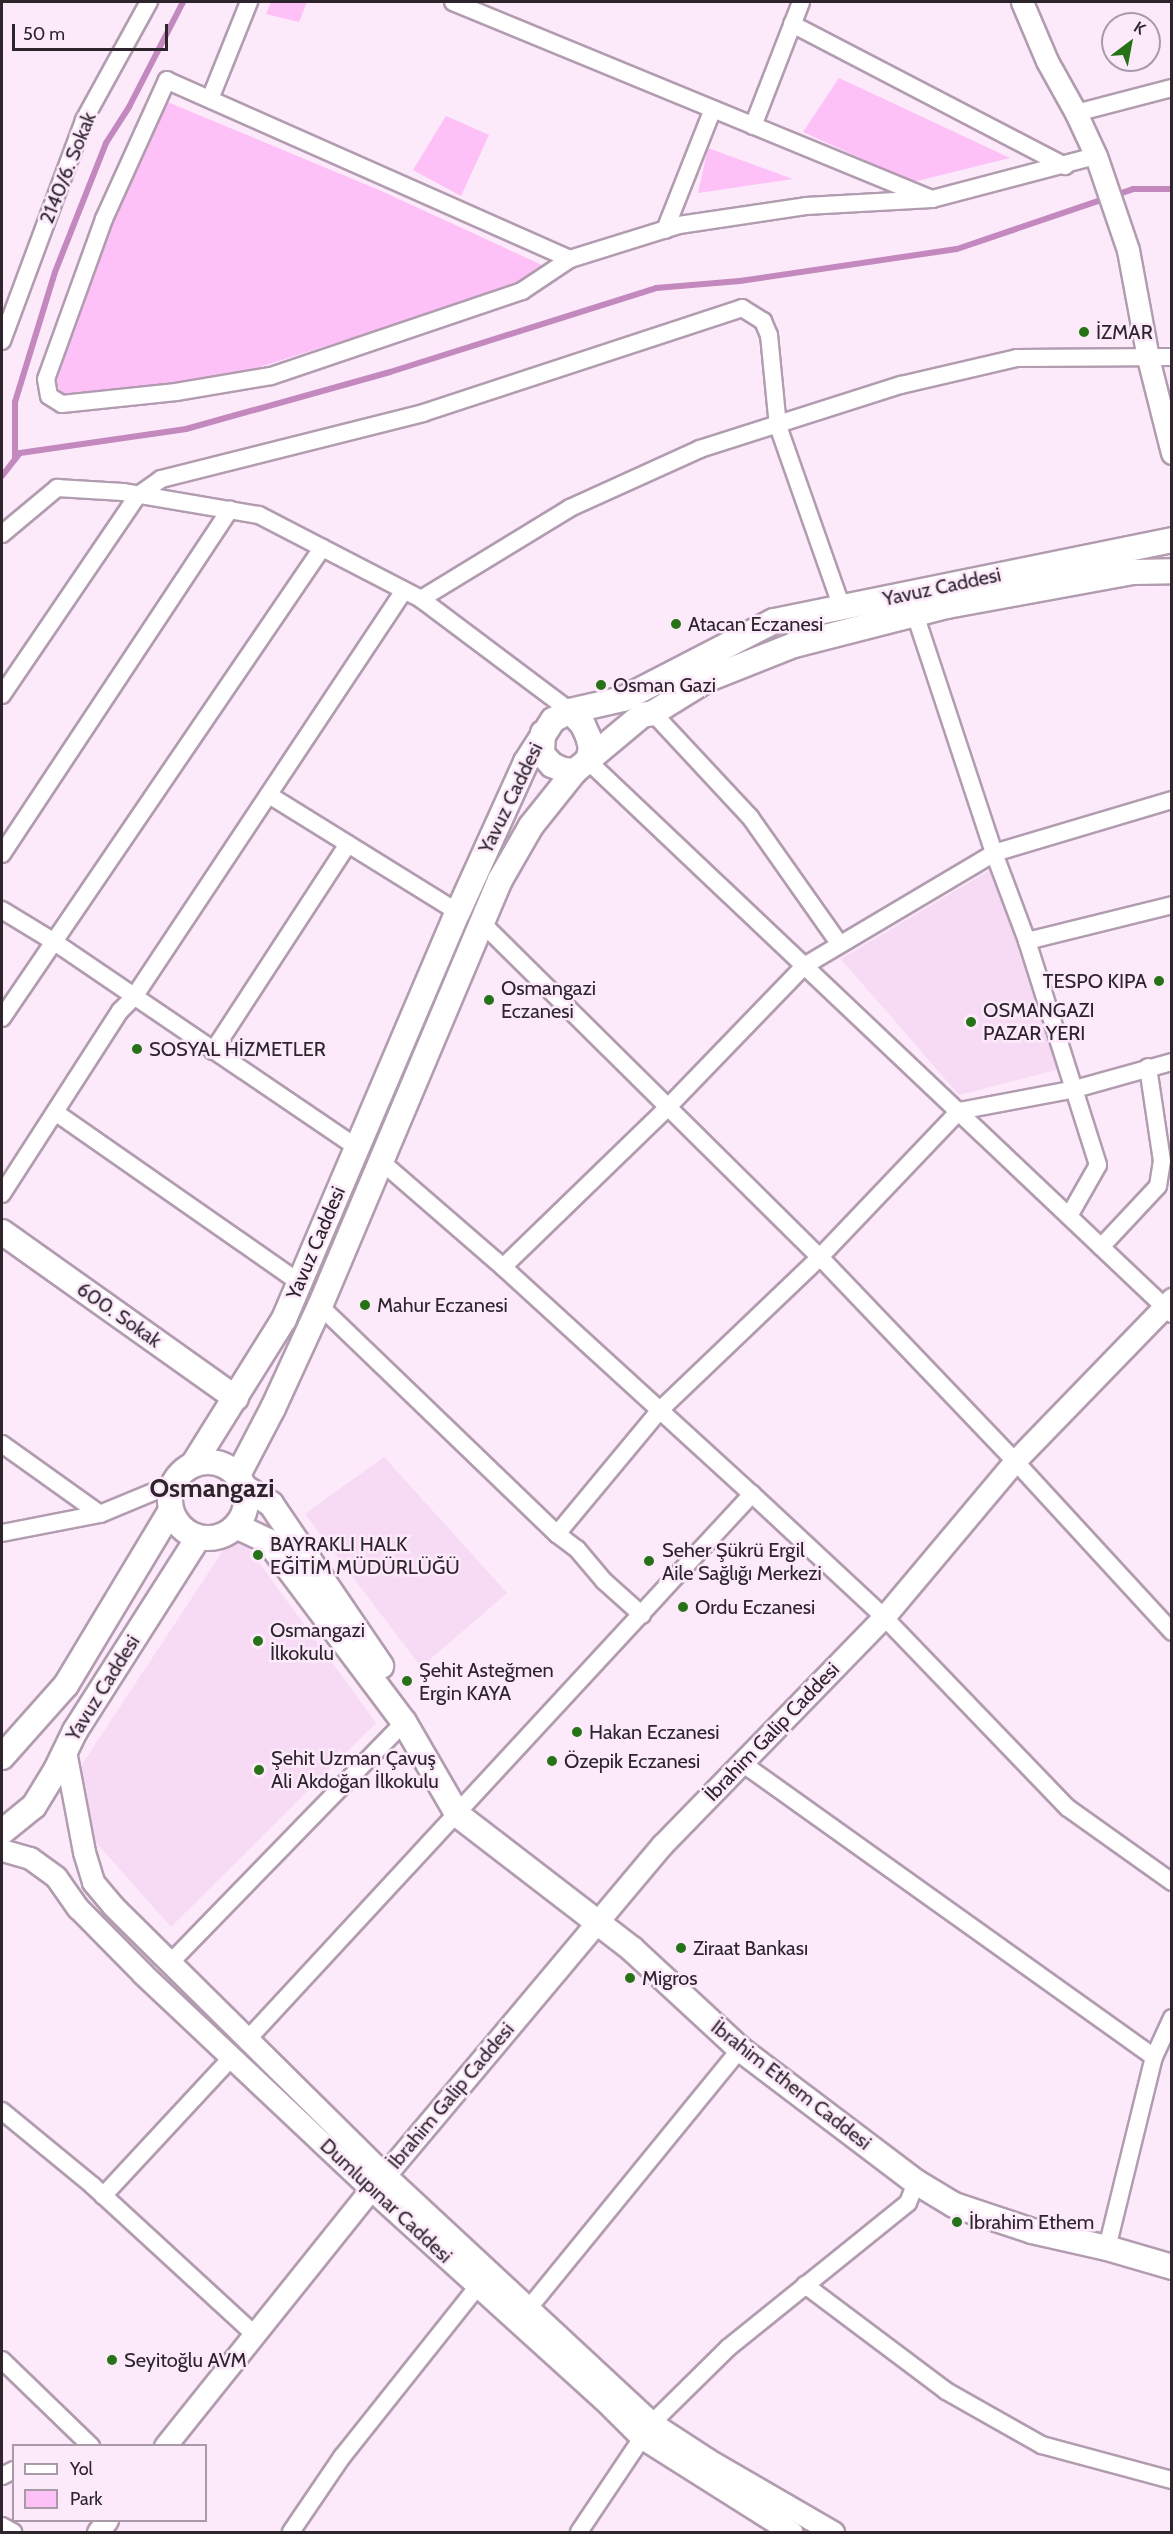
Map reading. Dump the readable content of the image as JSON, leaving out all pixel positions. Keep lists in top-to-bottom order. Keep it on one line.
{"streets":{"main road":["Yavuz Caddesi","600. Sokak","İbrahim Ethem Caddesi"],"street":["2140/6. Sokak","İbrahim Galip Caddesi","Dumlupınar Caddesi"]},"crossings":[["Yavuz Caddesi","600. Sokak"],["Yavuz Caddesi","İbrahim Ethem Caddesi"],["İbrahim Galip Caddesi","İbrahim Ethem Caddesi"],["İbrahim Galip Caddesi","Dumlupınar Caddesi"]],"districts":["Osmangazi"],"places":["İZMAR","Atacan Eczanesi","Osman Gazi","TESPO KIPA","Osmangazi Eczanesi","OSMANGAZI PAZAR YERI","SOSYAL HİZMETLER","Mahur Eczanesi","BAYRAKLI HALK EĞİTİM MÜDÜRLÜĞÜ","Seher Şükrü Ergil Aile Sağlığı Merkezi","Ordu Eczanesi","Osmangazi İlkokulu","Şehit Asteğmen Ergin KAYA","Hakan Eczanesi","Özepik Eczanesi","Şehit Uzman Çavuş Ali Akdoğan İlkokulu","Ziraat Bankası","Migros","İbrahim Ethem","Seyitoğlu AVM"],"legend":["Yol","Park"],"scale_bar":"50 m","north":"top right"}
